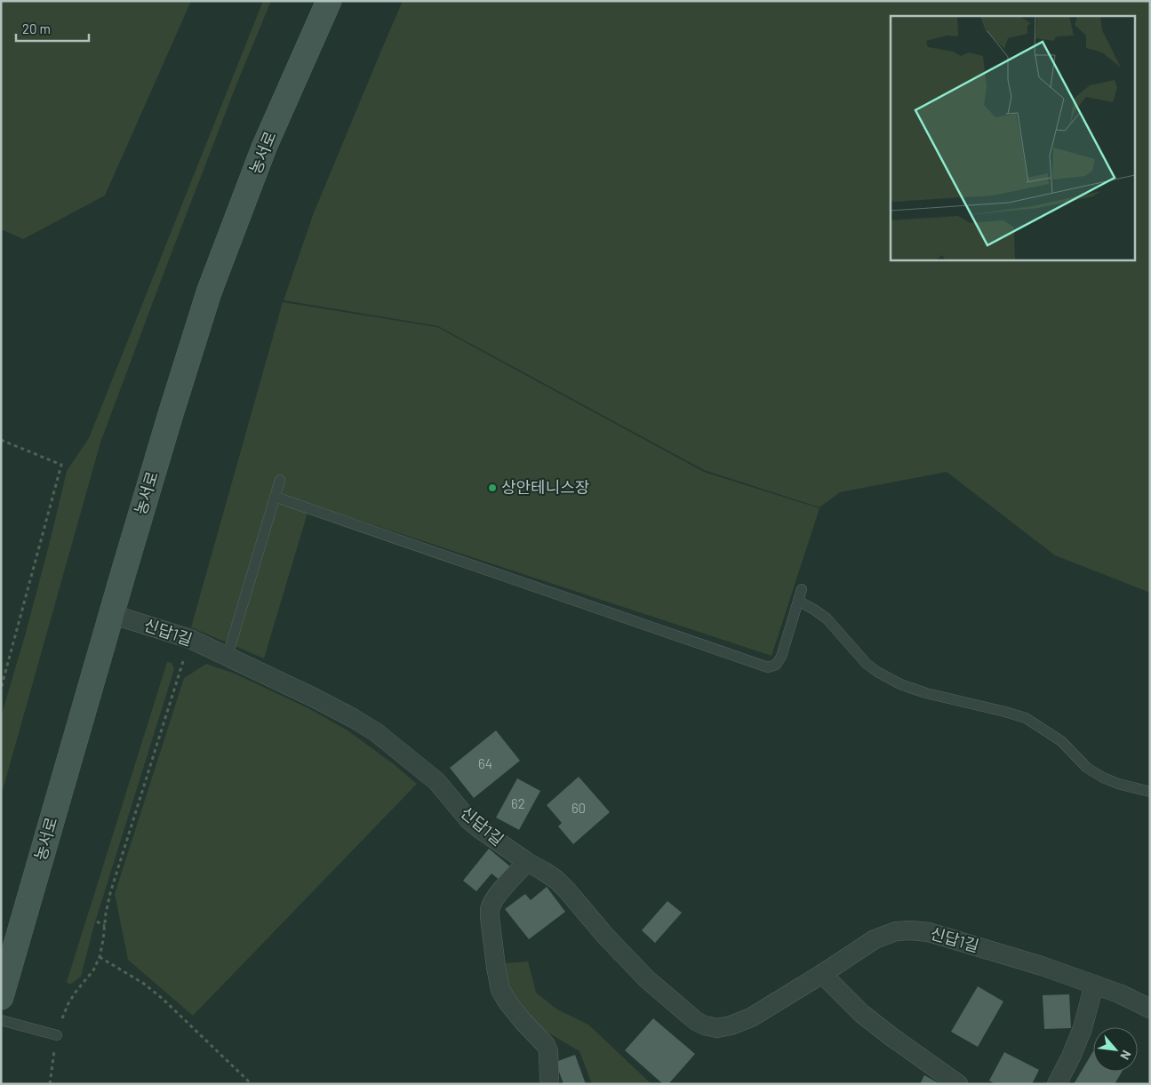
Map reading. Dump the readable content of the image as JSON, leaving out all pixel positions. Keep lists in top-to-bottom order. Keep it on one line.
{"streets":{"street":["농서로","신답1길"]},"crossings":[["농서로","신답1길"]],"places":["상안테니스장"],"house_numbers":["64","62","60"],"scale_bar":"20 m","north":"bottom right"}
